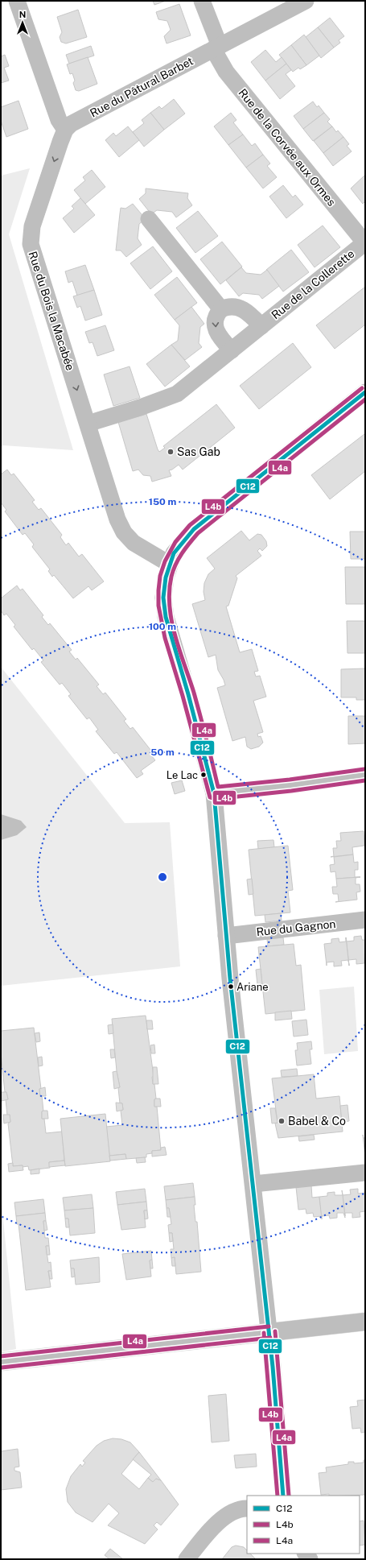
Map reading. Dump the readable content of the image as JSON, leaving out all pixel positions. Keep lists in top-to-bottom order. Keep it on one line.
{"streets":{"street":["Rue du Pâtural Barbet","Rue de la Corvée aux Ormes","Rue de la Collerette","Rue du Bois la Macabée","Rue du Gagnon"]},"crossings":[["Rue du Pâtural Barbet","Rue de la Corvée aux Ormes"],["Rue du Pâtural Barbet","Rue du Bois la Macabée"],["Rue de la Corvée aux Ormes","Rue de la Collerette"],["Rue de la Collerette","Rue du Bois la Macabée"]],"one_way":["Rue du Bois la Macabée"],"places":["Sas Gab","Le Lac","Ariane","Babel & Co"],"lines":["transit line L4b","transit line C12","transit line L4a"],"legend":["C12","L4b","L4a"],"north":"top","rings":["150 m","100 m","50 m"]}
